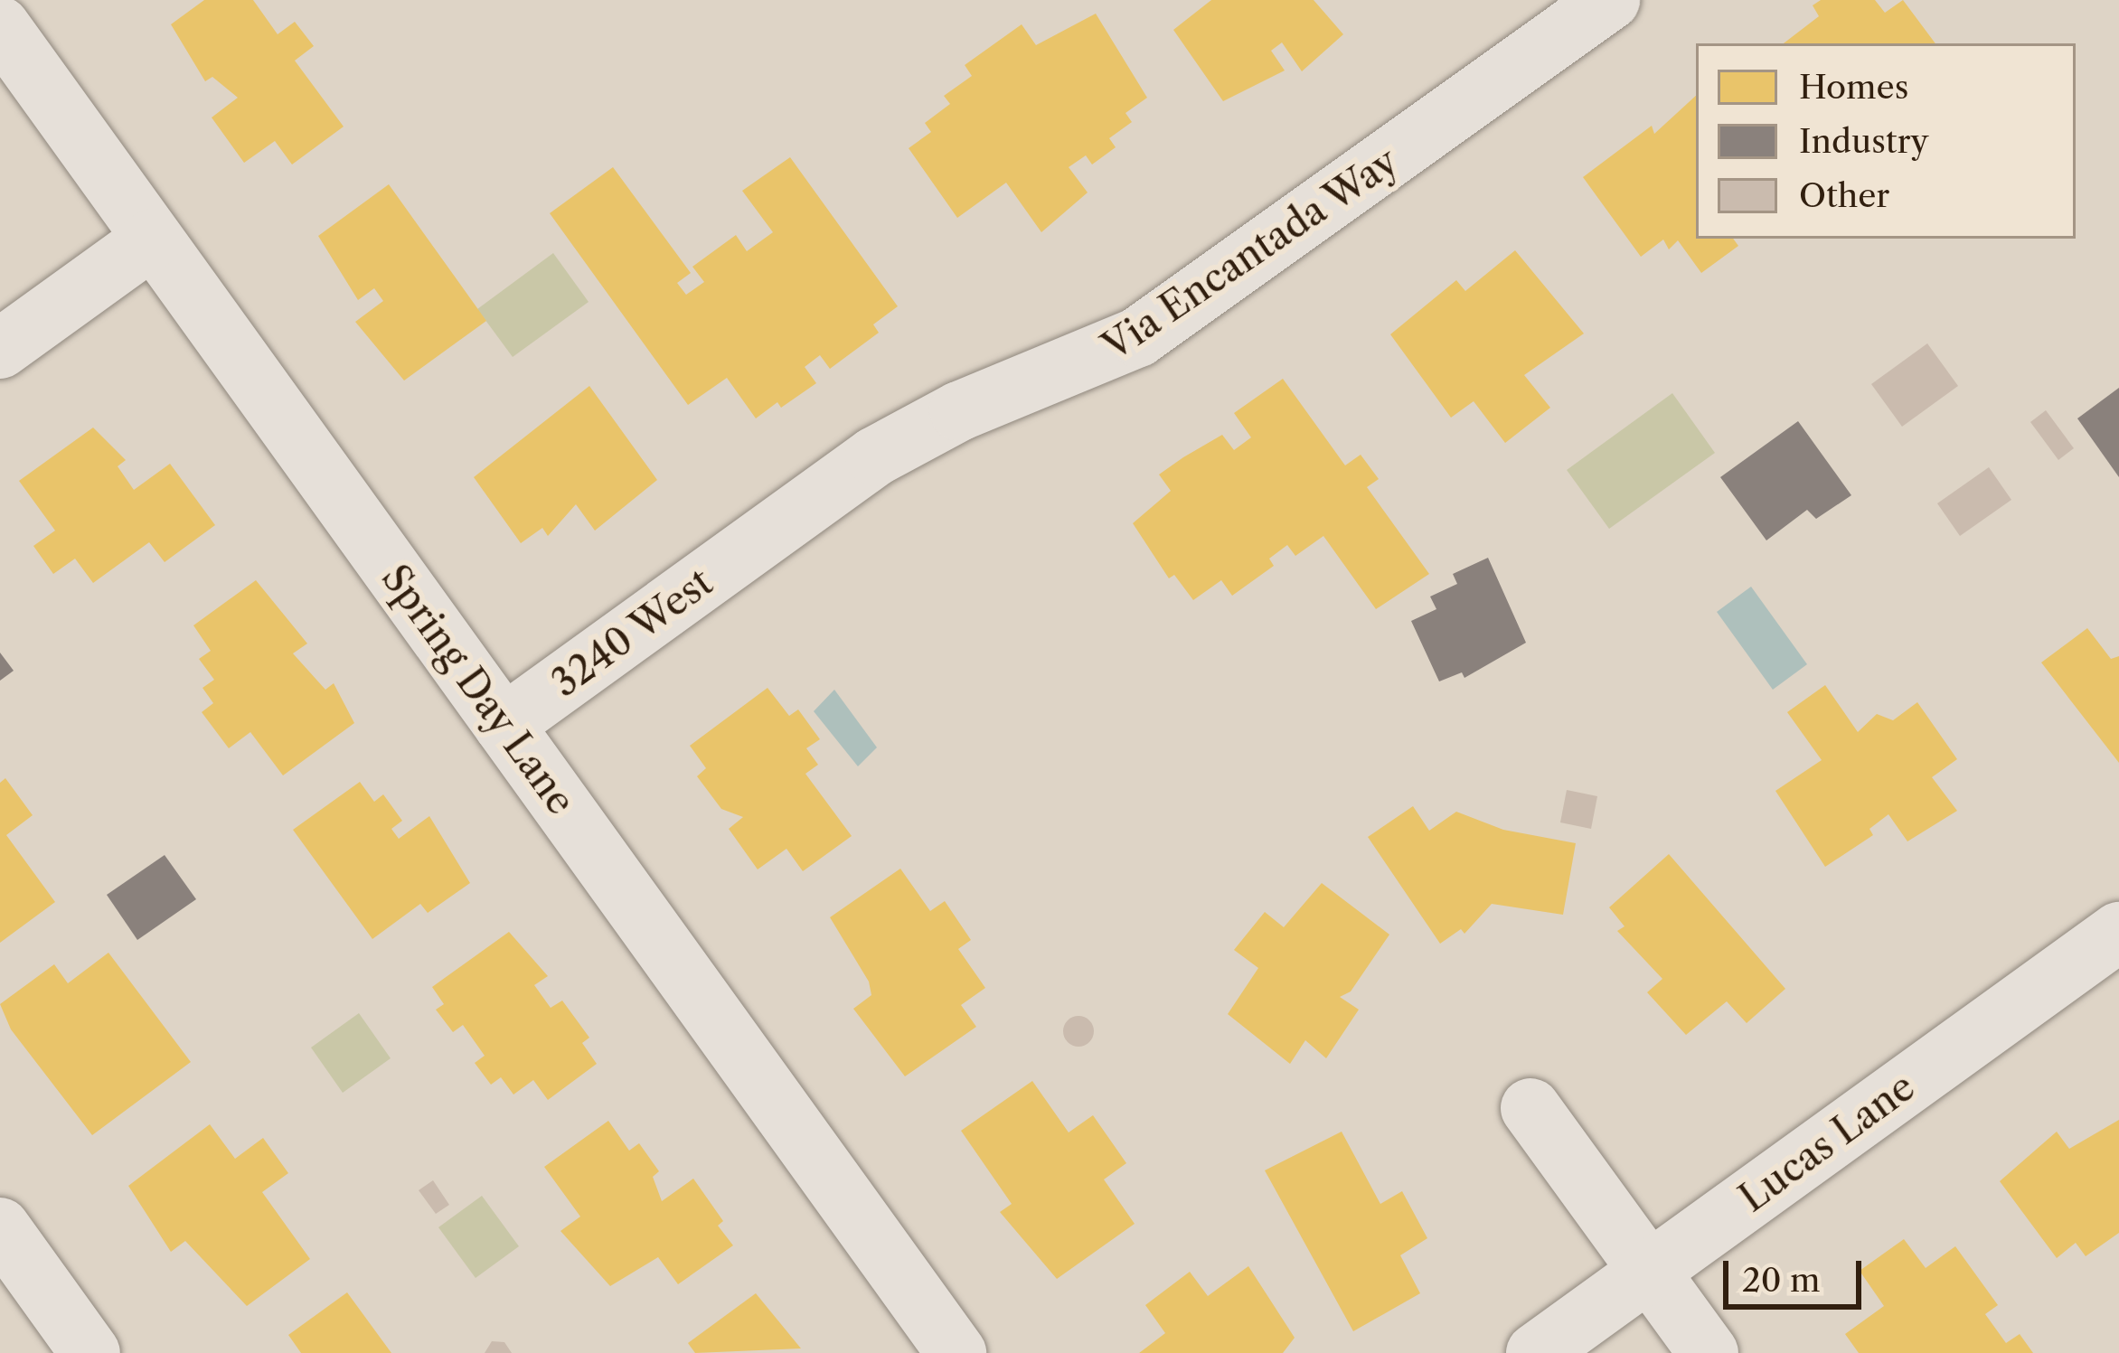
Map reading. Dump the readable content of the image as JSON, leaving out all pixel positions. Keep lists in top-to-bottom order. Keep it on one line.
{"streets":{"street":["Via Encantada Way","3240 West","Spring Day Lane","Lucas Lane"]},"crossings":[["Via Encantada Way","3240 West"],["3240 West","Spring Day Lane"]],"legend":["Homes","Industry","Other"],"scale_bar":"20 m"}
